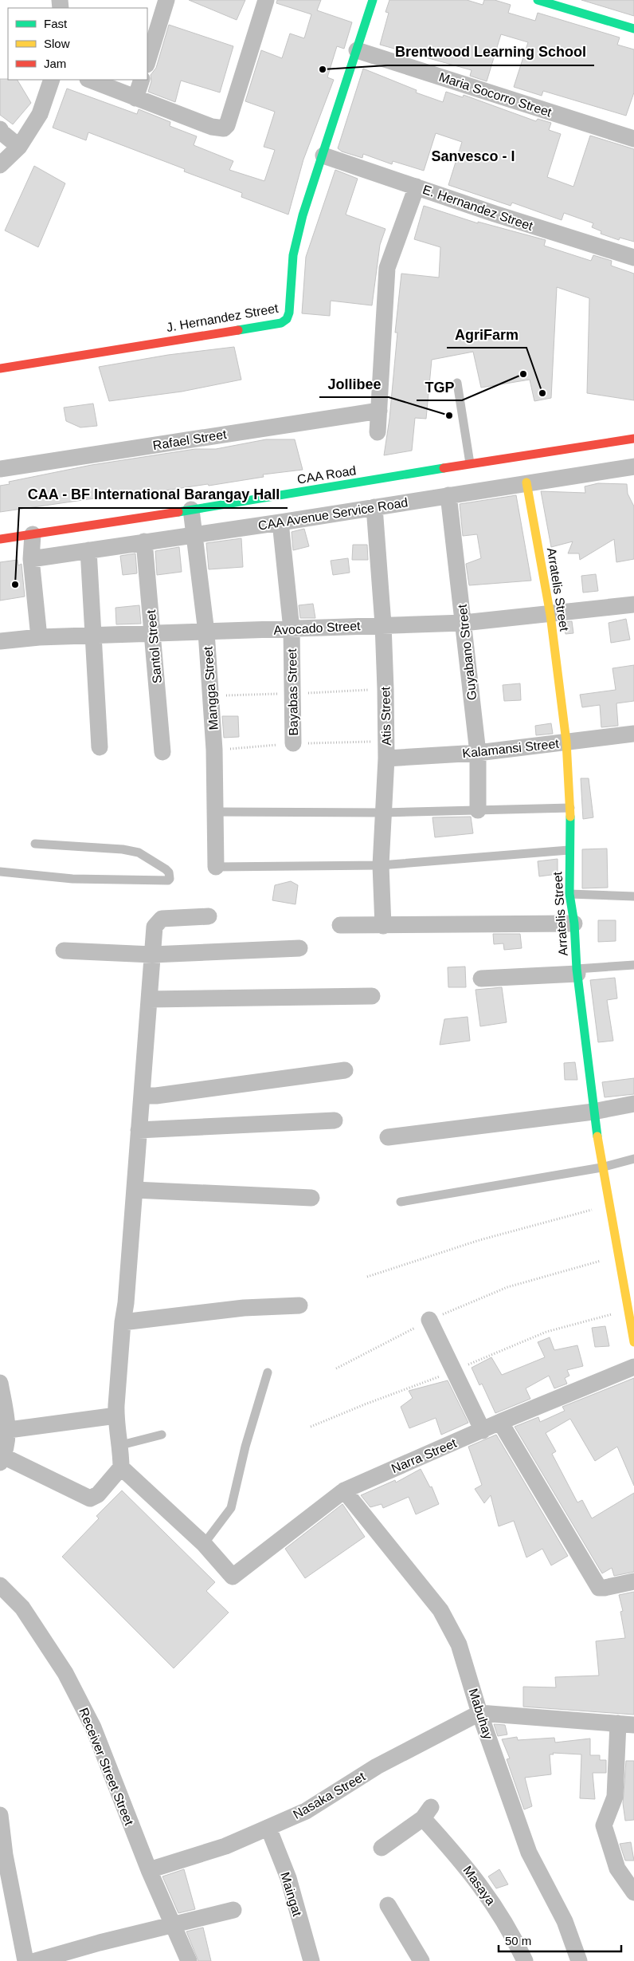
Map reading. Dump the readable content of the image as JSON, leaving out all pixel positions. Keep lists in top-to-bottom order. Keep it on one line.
{"streets":{"street":["Maria Socorro Street","E. Hernandez Street","J. Hernandez Street","Rafael Street","CAA Road","CAA Avenue Service Road","Arratelis Street","Avocado Street","Santol Street","Guyabano Street","Mangga Street","Bayabas Street","Atis Street","Kalamansi Street","Narra Street","Mabuhay","Receiver Street Street","Nasaka Street","Masaya","Maingat"]},"crossings":[["Maria Socorro Street","J. Hernandez Street"],["E. Hernandez Street","J. Hernandez Street"],["CAA Road","Mangga Street"],["CAA Avenue Service Road","Arratelis Street"],["CAA Avenue Service Road","Santol Street"],["CAA Avenue Service Road","Guyabano Street"],["CAA Avenue Service Road","Mangga Street"],["CAA Avenue Service Road","Bayabas Street"],["CAA Avenue Service Road","Atis Street"],["Arratelis Street","Avocado Street"],["Arratelis Street","Kalamansi Street"],["Avocado Street","Santol Street"],["Avocado Street","Guyabano Street"],["Avocado Street","Mangga Street"],["Avocado Street","Bayabas Street"],["Avocado Street","Atis Street"],["Guyabano Street","Kalamansi Street"],["Atis Street","Kalamansi Street"],["Narra Street","Mabuhay"],["Mabuhay","Nasaka Street"],["Receiver Street Street","Nasaka Street"],["Nasaka Street","Maingat"]],"districts":["Sanvesco - I"],"places":["Brentwood Learning School","TGP","AgriFarm","Jollibee","CAA - BF International Barangay Hall"],"legend":["Fast","Slow","Jam"],"scale_bar":"50 m"}
